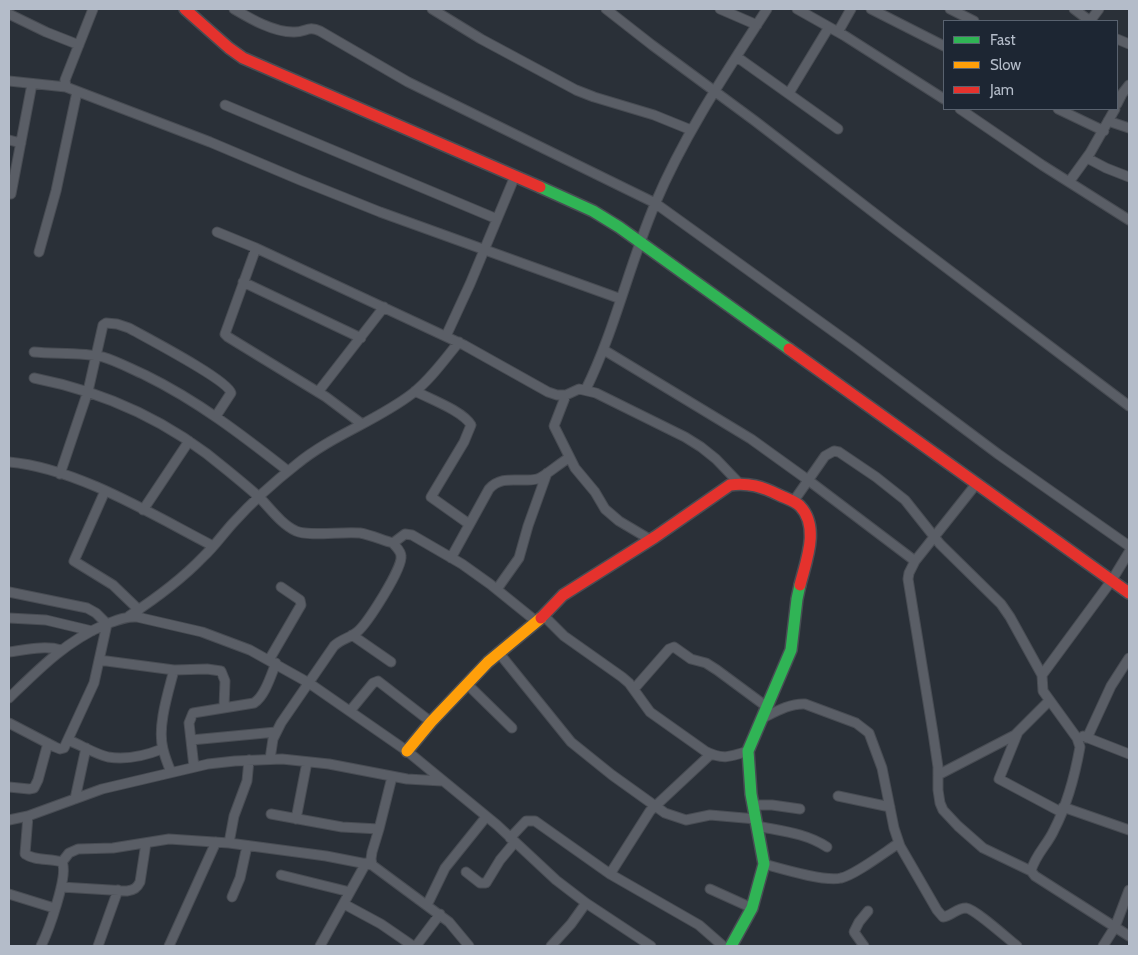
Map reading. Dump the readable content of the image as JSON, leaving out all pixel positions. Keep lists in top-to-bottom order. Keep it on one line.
{"legend":["Fast","Slow","Jam"]}
